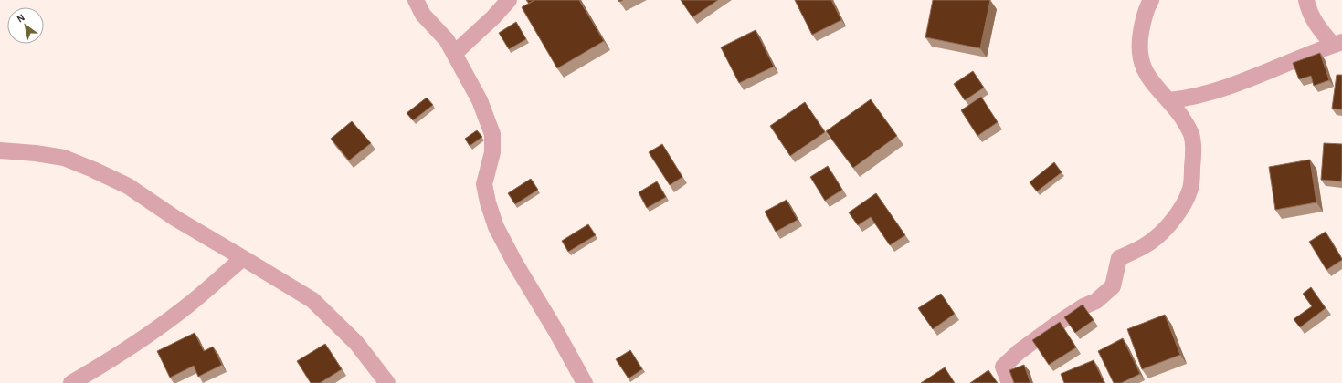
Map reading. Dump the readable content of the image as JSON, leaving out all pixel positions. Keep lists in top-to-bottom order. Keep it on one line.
{"north":"top left"}
